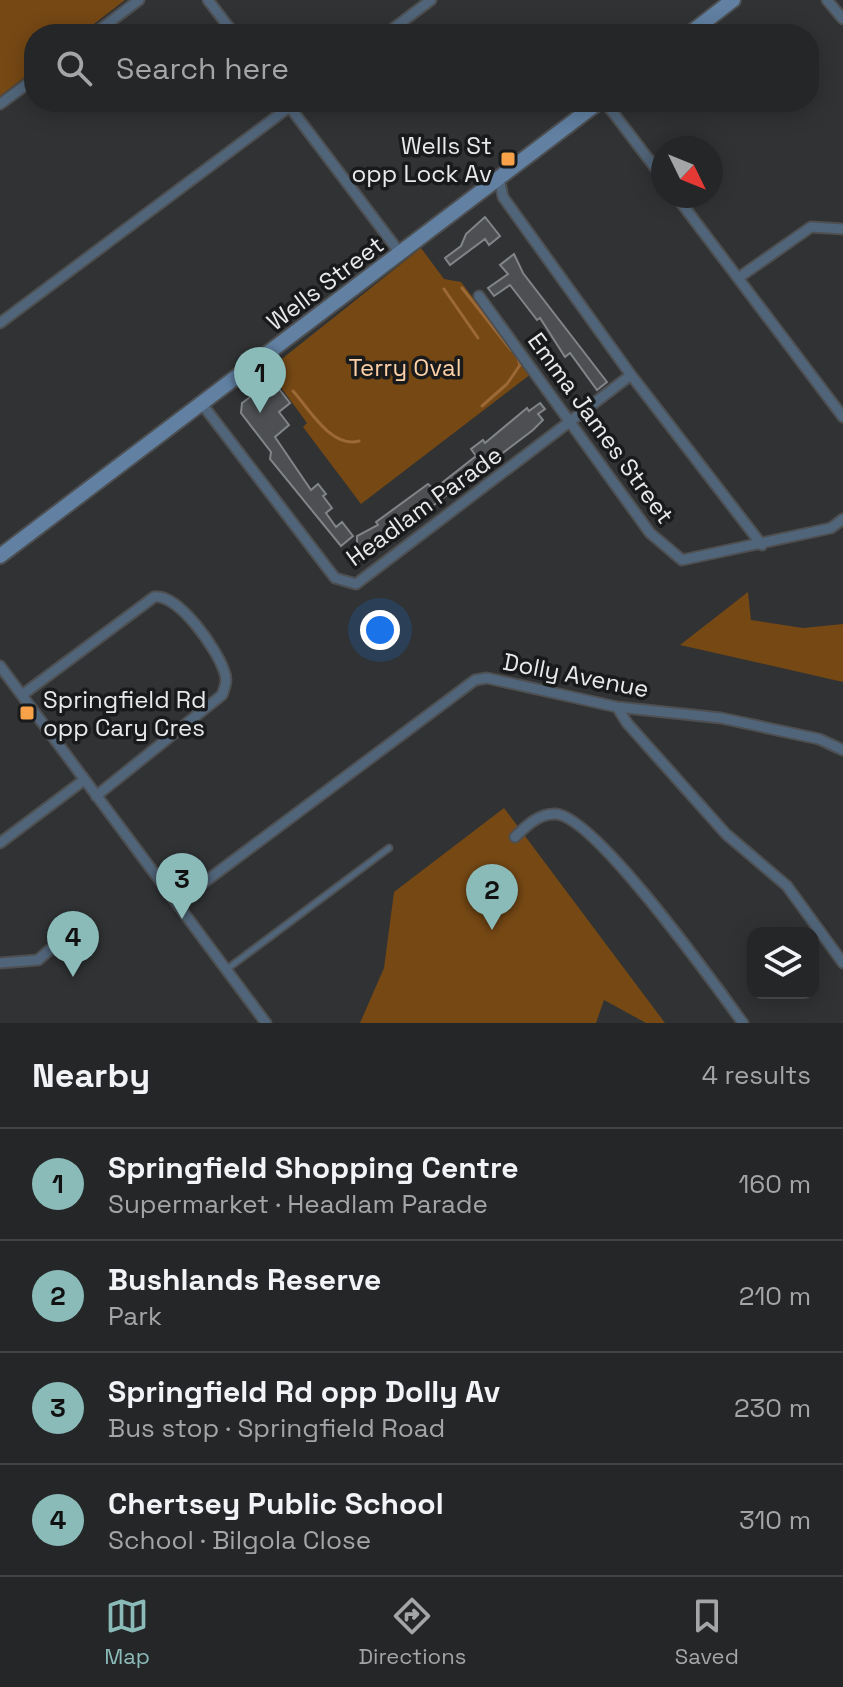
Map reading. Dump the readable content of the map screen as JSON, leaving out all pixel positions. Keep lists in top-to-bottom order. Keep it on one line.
{"streets":{"street":["Wells Street","Emma James Street","Headlam Parade","Dolly Avenue"]},"crossings":[["Wells Street","Headlam Parade"],["Emma James Street","Headlam Parade"]],"parks":["Terry Oval"],"places":{"transit":["Wells St opp Lock Av","Springfield Rd opp Cary Cres"]},"north":"bottom right","page":{"search":"Search here","pins":["1","3","2","4"],"heading":["Nearby","4 results"],"list":[{"mark":"1","name":"Springfield Shopping Centre","note":"Supermarket · Headlam Parade","value":"160 m"},{"mark":"2","name":"Bushlands Reserve","note":"Park","value":"210 m"},{"mark":"3","name":"Springfield Rd opp Dolly Av","note":"Bus stop · Springfield Road","value":"230 m"},{"mark":"4","name":"Chertsey Public School","note":"School · Bilgola Close","value":"310 m"}],"nav":["Map","Directions","Saved"]}}
